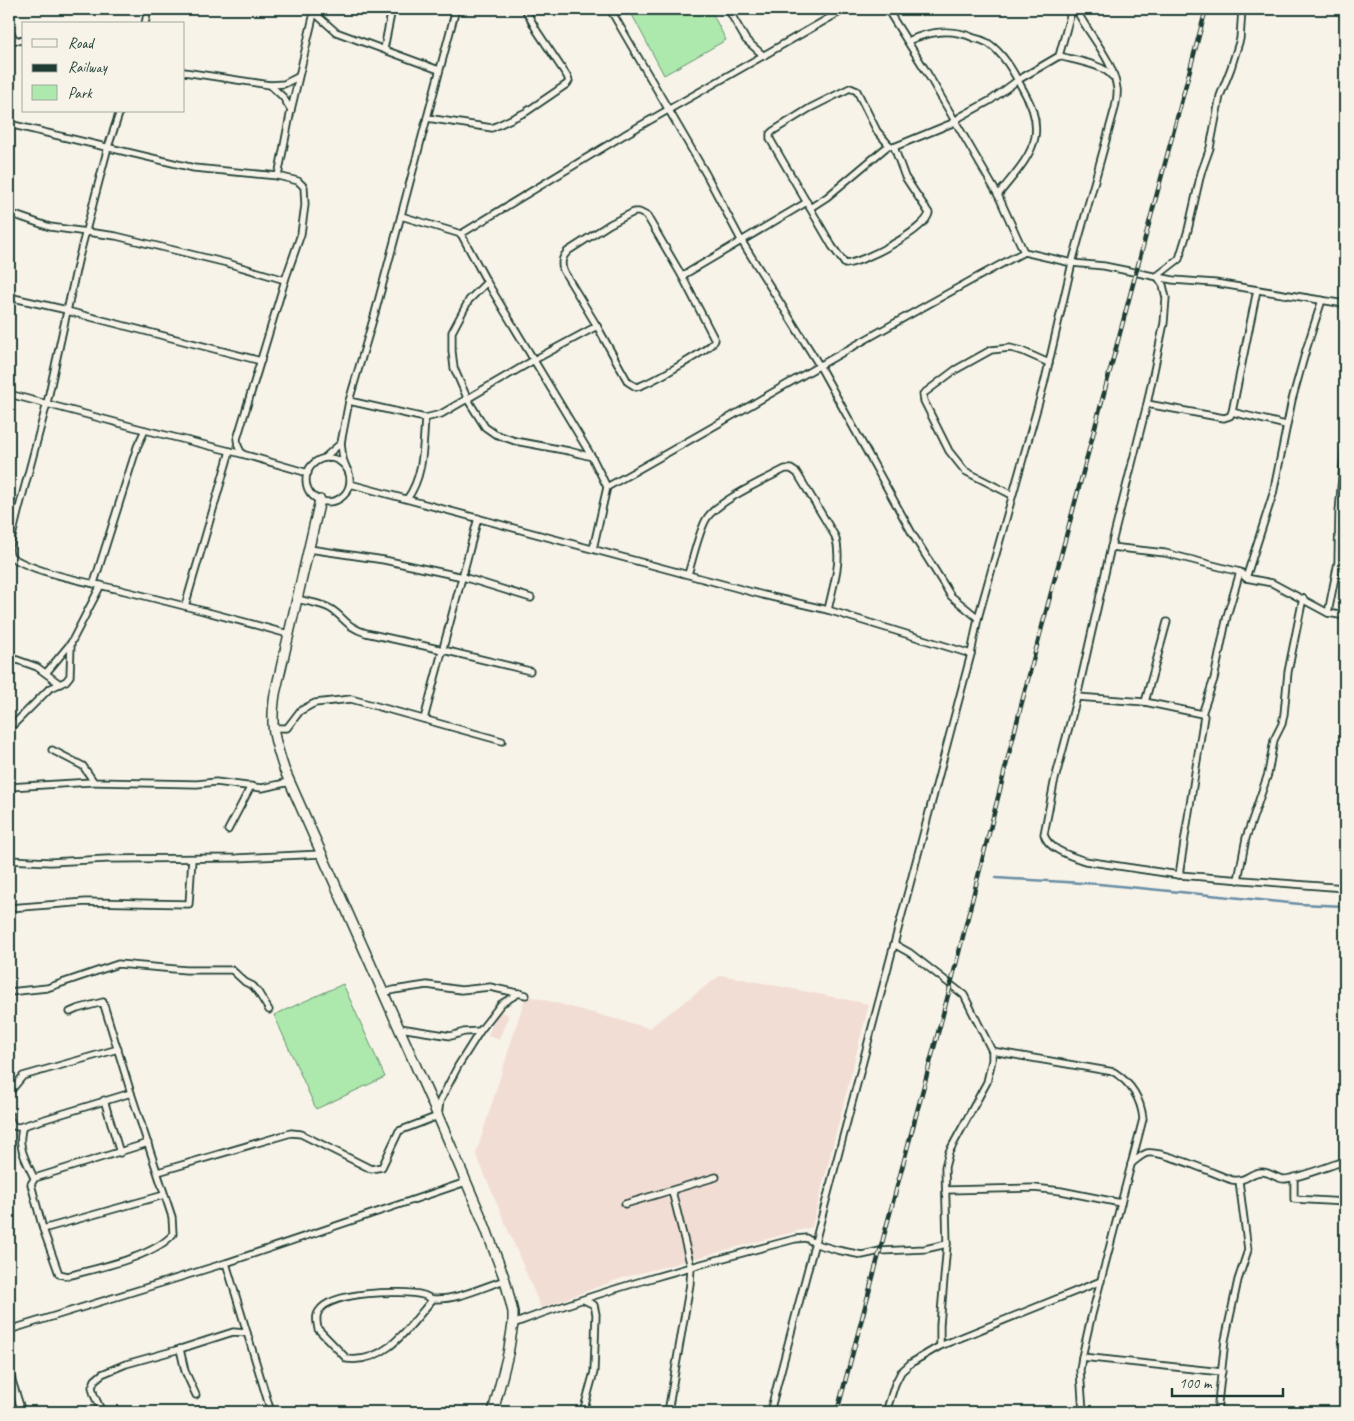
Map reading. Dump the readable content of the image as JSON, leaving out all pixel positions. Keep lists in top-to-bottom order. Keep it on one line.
{"legend":["Road","Railway","Park"],"scale_bar":"100 m"}
